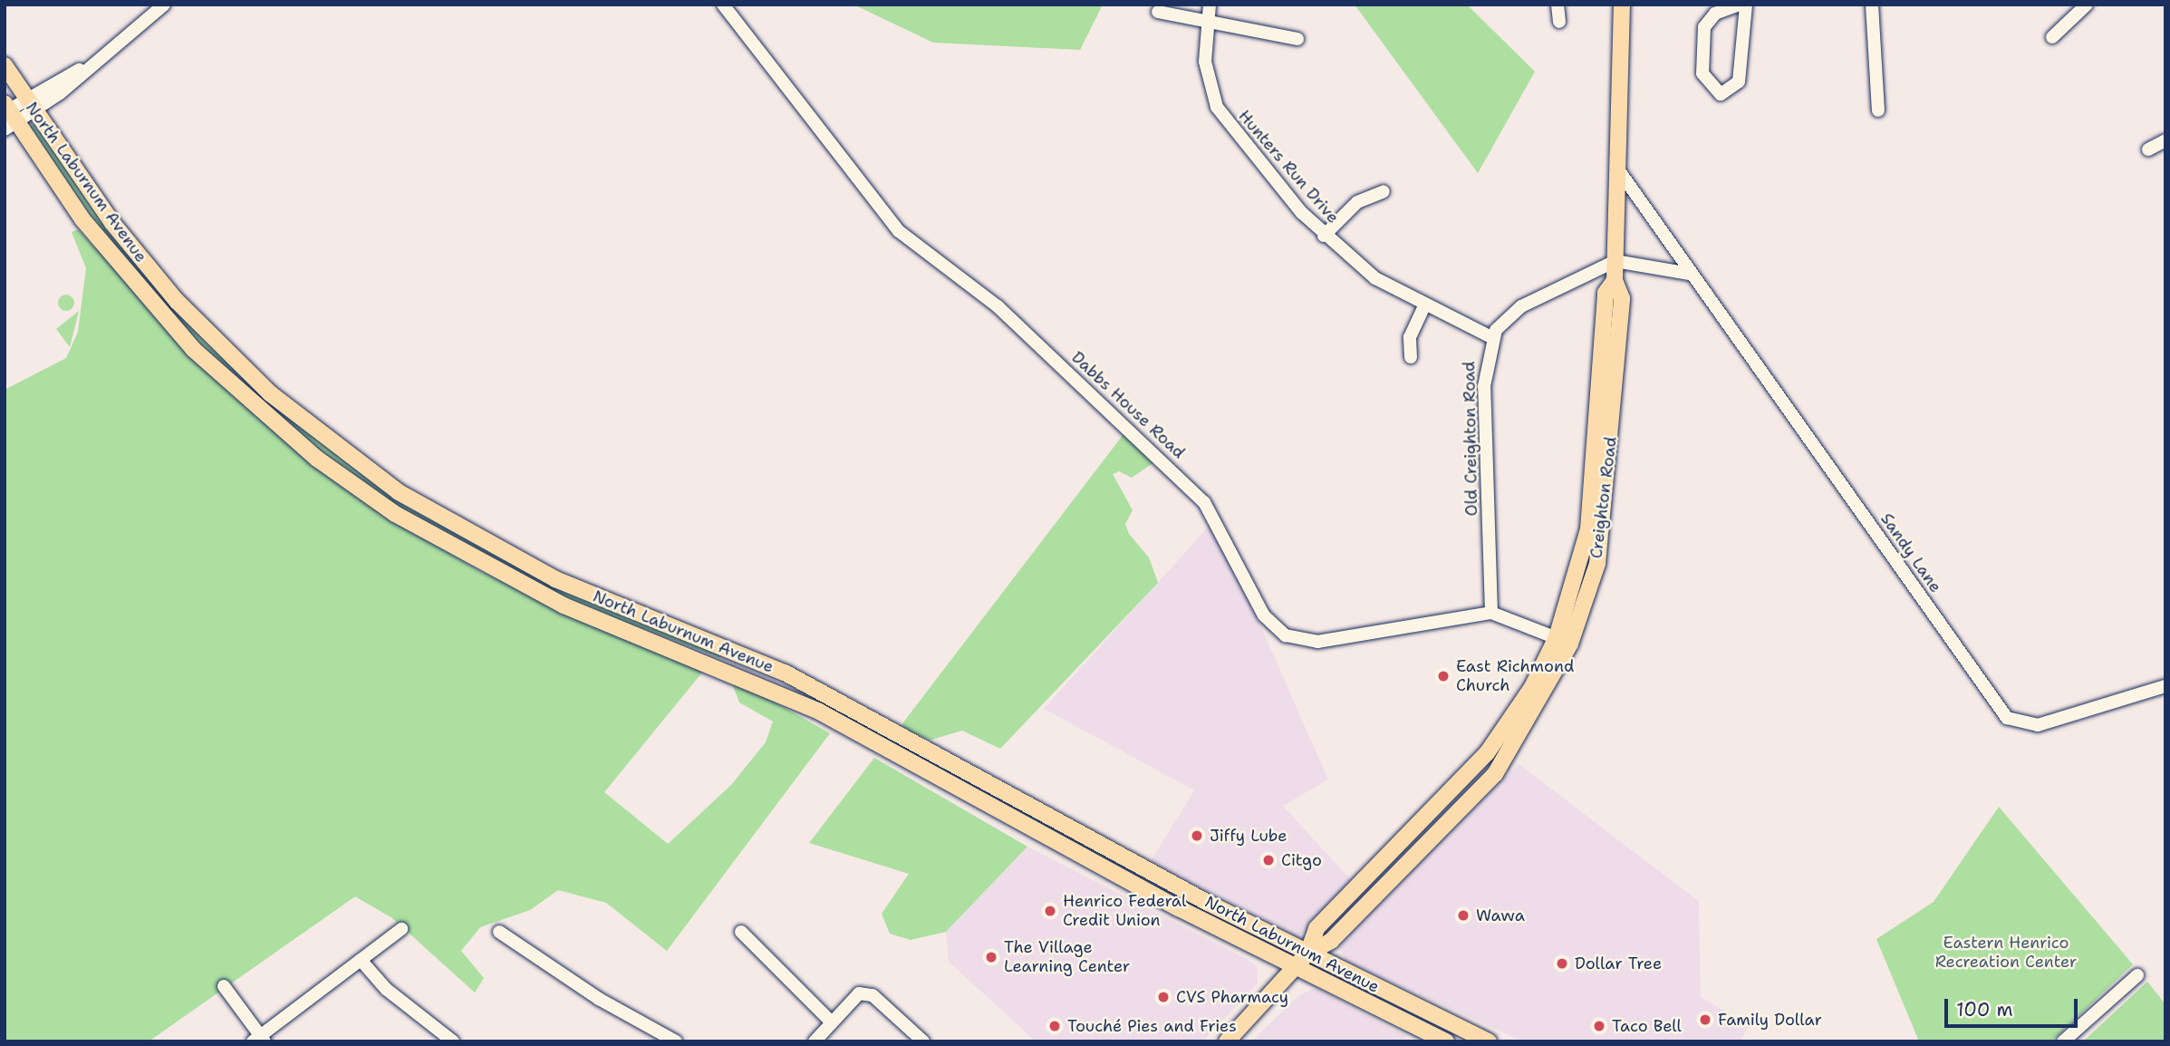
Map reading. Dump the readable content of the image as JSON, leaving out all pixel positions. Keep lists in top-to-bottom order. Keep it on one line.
{"streets":{"main road":["North Laburnum Avenue","Creighton Road"],"street":["Hunters Run Drive","Dabbs House Road","Old Creighton Road","Sandy Lane"]},"crossings":[["Hunters Run Drive","Old Creighton Road"],["North Laburnum Avenue","Creighton Road"],["Dabbs House Road","Old Creighton Road"],["Dabbs House Road","Creighton Road"],["Creighton Road","Sandy Lane"]],"parks":["Eastern Henrico Recreation Center"],"places":["East Richmond Church","Jiffy Lube","Citgo","Henrico Federal Credit Union","Wawa","The Village Learning Center","Dollar Tree","CVS Pharmacy","Family Dollar","Touché Pies and Fries","Taco Bell"],"scale_bar":"100 m"}
